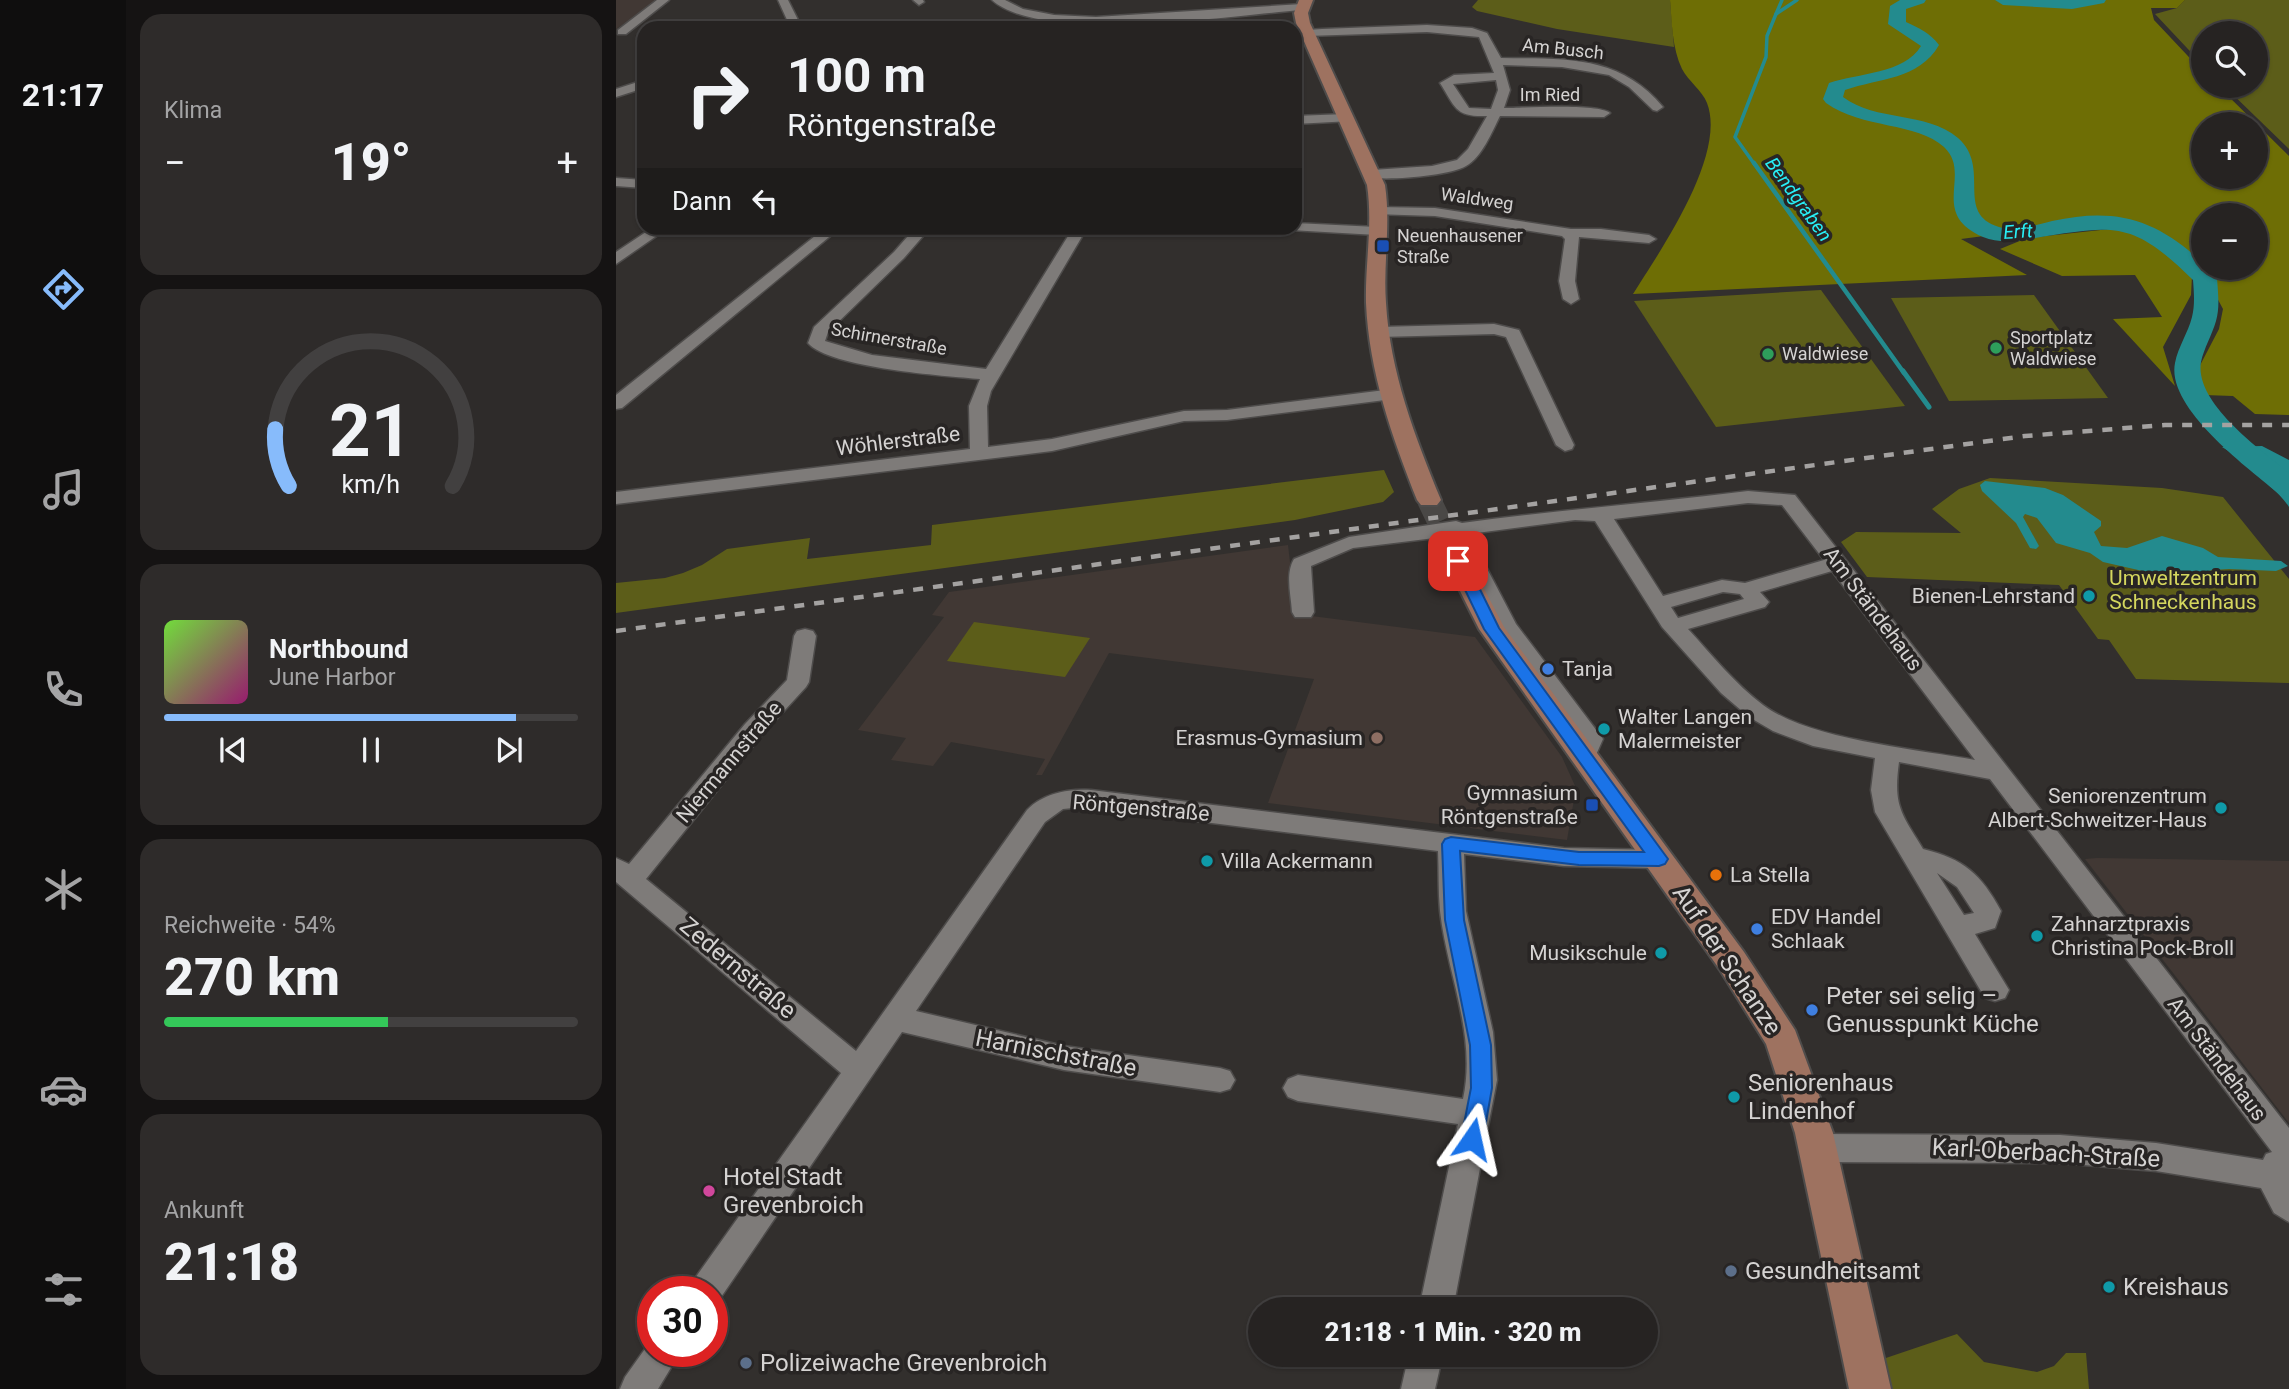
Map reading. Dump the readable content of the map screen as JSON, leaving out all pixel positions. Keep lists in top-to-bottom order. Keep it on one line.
{"streets":{"main road":["Auf der Schanze"],"street":["Am Busch","Im Ried","Waldweg","Schirnerstraße","Wöhlerstraße","Am Ständehaus","Niermannstraße","Röntgenstraße","Zedernstraße","Harnischstraße","Karl-Oberbach-Straße"]},"crossings":[["Am Ständehaus","Karl-Oberbach-Straße"],["Niermannstraße","Zedernstraße"],["Röntgenstraße","Auf der Schanze"],["Röntgenstraße","Zedernstraße"],["Röntgenstraße","Harnischstraße"],["Auf der Schanze","Karl-Oberbach-Straße"]],"water":["Bendgraben","Erft"],"parks":["Umweltzentrum Schneckenhaus"],"places":{"transit":["Neuenhausener Straße","Gymnasium Röntgenstraße"],"other":["Sportplatz Waldwiese","Waldwiese","Bienen-Lehrstand","Tanja","Walter Langen Malermeister","Erasmus-Gymasium","Seniorenzentrum Albert-Schweitzer-Haus","Villa Ackermann","La Stella","EDV Handel Schlaak","Zahnarztpraxis Christina Pock-Broll","Musikschule","Peter sei selig – Genusspunkt Küche","Seniorenhaus Lindenhof","Hotel Stadt Grevenbroich","Gesundheitsamt","Kreishaus","Polizeiwache Grevenbroich"]},"page":{"tabs":"21:17","tile":["Klima",["Reichweite · 54%","270 km"],["Ankunft","21:18"]],"map_buttons":["+","−"],"turn":["100 m","Röntgenstraße"],"heat":["−","19°","+"],"then":"Dann","song":["Northbound","June Harbor"],"limit":"30","trip":"21:18 · 1 Min. · 320 m","gauge":["21","km/h"]}}
